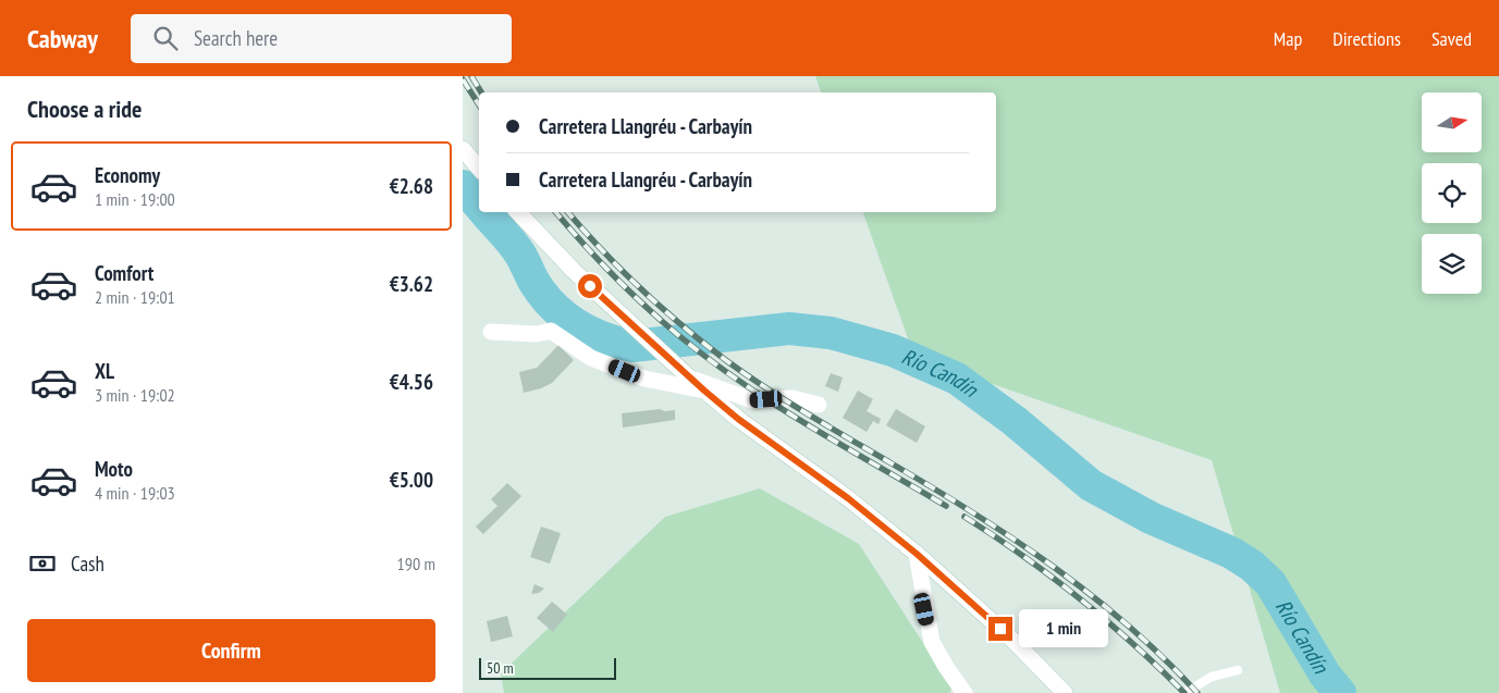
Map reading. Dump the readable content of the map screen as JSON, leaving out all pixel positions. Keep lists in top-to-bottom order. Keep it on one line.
{"water":["Río Candín"],"scale_bar":"50 m","north":"right","page":{"header":"Cabway","search":"Search here","nav":["Map","Directions","Saved"],"heading":"Choose a ride","banner":["Carretera Llangréu - Carbayín","Carretera Llangréu - Carbayín"],"list":[{"name":"Economy","note":"1 min · 19:00","value":"€2.68"},{"name":"Comfort","note":"2 min · 19:01","value":"€3.62"},{"name":"XL","note":"3 min · 19:02","value":"€4.56"},{"name":"Moto","note":"4 min · 19:03","value":"€5.00"}],"pay":["Cash","190 m"],"buttons":"Confirm","bubble":"1 min","scale":"50 m"}}
